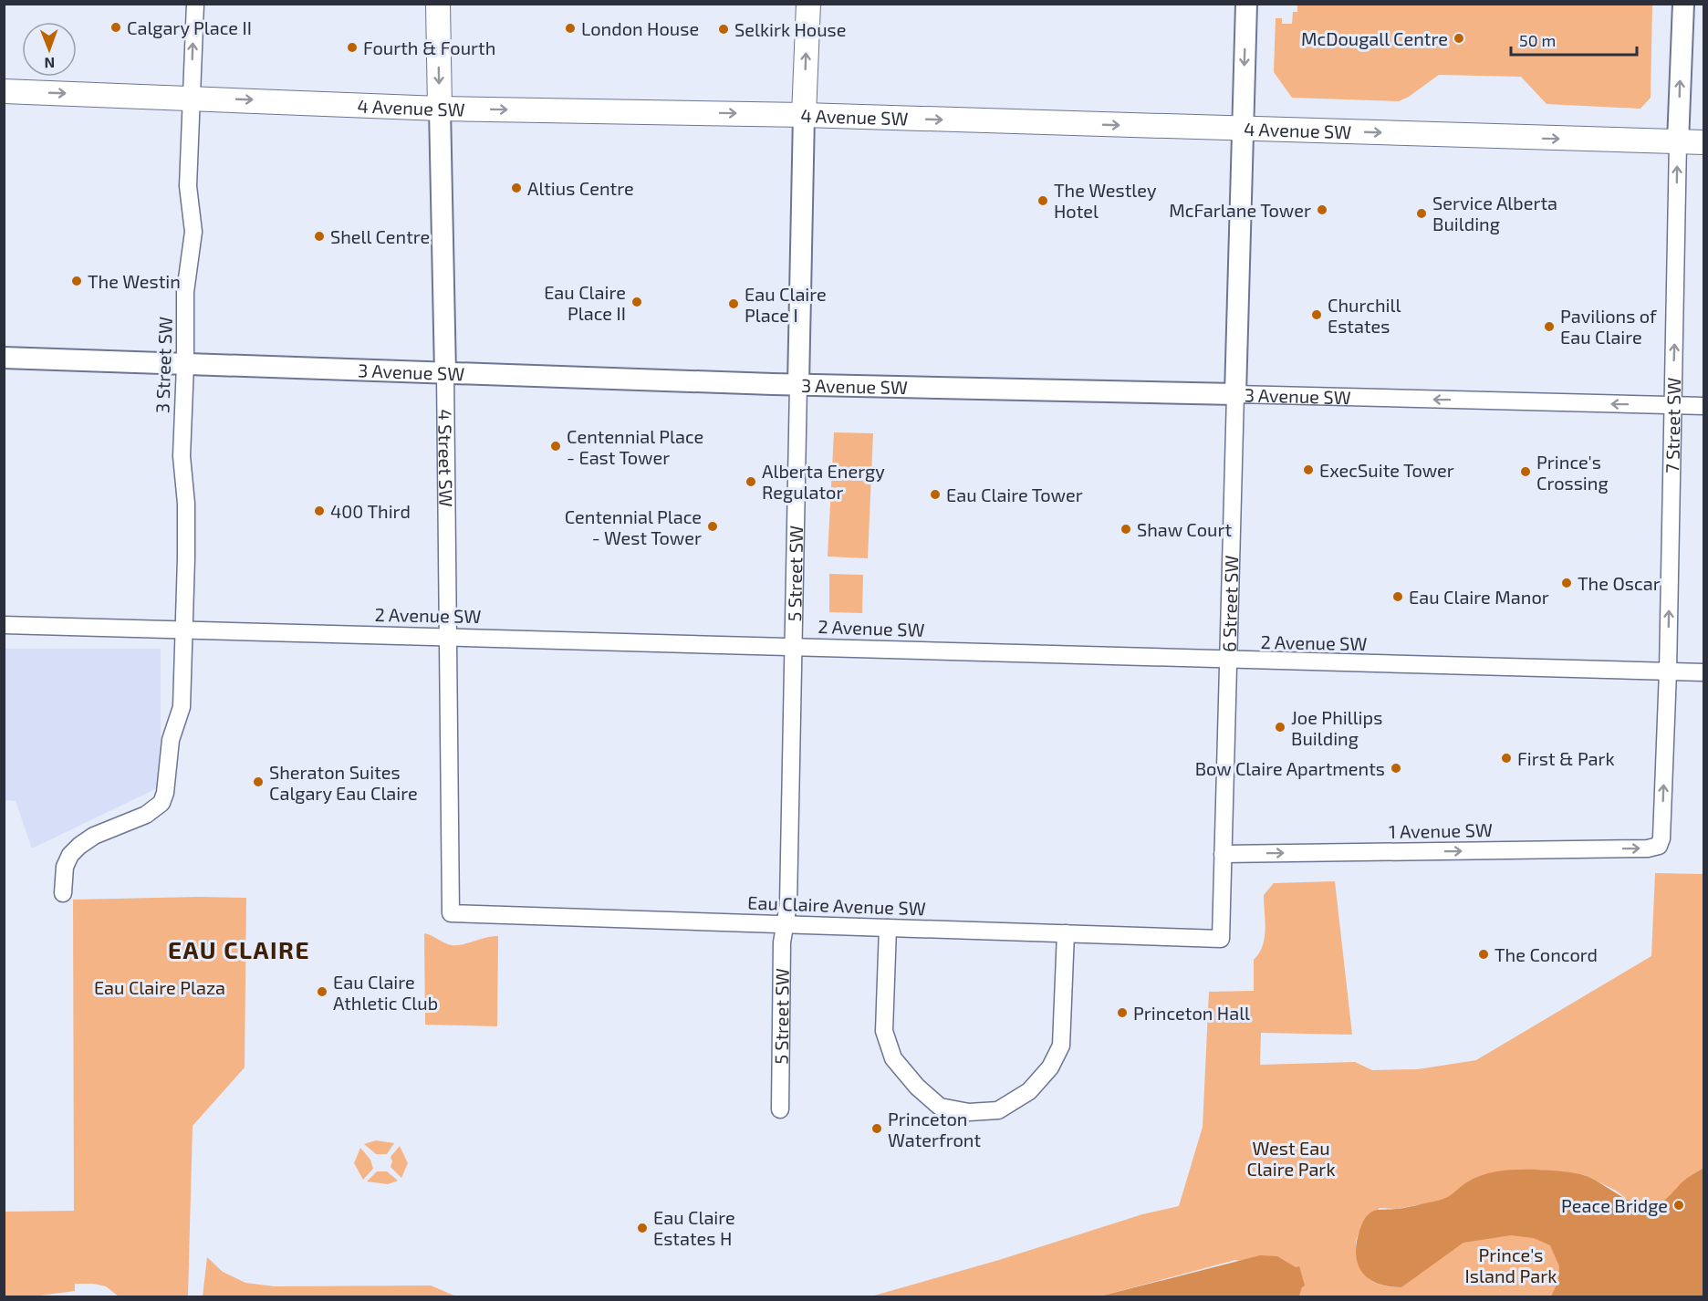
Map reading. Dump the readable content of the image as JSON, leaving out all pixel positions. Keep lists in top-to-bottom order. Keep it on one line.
{"streets":{"main road":["4 Avenue SW","4 Street SW","5 Street SW"],"street":["3 Street SW","3 Avenue SW","7 Street SW","6 Street SW","2 Avenue SW","1 Avenue SW","Eau Claire Avenue SW"]},"crossings":[["4 Avenue SW","3 Street SW"],["4 Avenue SW","7 Street SW"],["4 Avenue SW","4 Street SW"],["4 Avenue SW","5 Street SW"],["4 Avenue SW","6 Street SW"],["3 Street SW","3 Avenue SW"],["3 Street SW","2 Avenue SW"],["3 Avenue SW","7 Street SW"],["3 Avenue SW","4 Street SW"],["3 Avenue SW","5 Street SW"],["3 Avenue SW","6 Street SW"],["7 Street SW","2 Avenue SW"],["7 Street SW","1 Avenue SW"],["4 Street SW","2 Avenue SW"],["4 Street SW","Eau Claire Avenue SW"],["5 Street SW","2 Avenue SW"],["5 Street SW","Eau Claire Avenue SW"],["6 Street SW","2 Avenue SW"],["6 Street SW","1 Avenue SW"],["6 Street SW","Eau Claire Avenue SW"]],"one_way":["4 Avenue SW","7 Street SW","1 Avenue SW"],"districts":["EAU CLAIRE"],"parks":["Eau Claire Plaza","West Eau Claire Park","Prince's Island Park"],"places":["Calgary Place II","London House","Selkirk House","McDougall Centre","Fourth & Fourth","Altius Centre","The Westley Hotel","McFarlane Tower","Service Alberta Building","Shell Centre","The Westin","Eau Claire Place II","Eau Claire Place I","Churchill Estates","Pavilions of Eau Claire","Centennial Place - East Tower","ExecSuite Tower","Prince's Crossing","Alberta Energy Regulator","Eau Claire Tower","400 Third","Centennial Place - West Tower","Shaw Court","The Oscar","Eau Claire Manor","Joe Phillips Building","First & Park","Bow Claire Apartments","Sheraton Suites Calgary Eau Claire","The Concord","Eau Claire Athletic Club","Princeton Hall","Princeton Waterfront","Peace Bridge","Eau Claire Estates H"],"scale_bar":"50 m","north":"bottom"}
